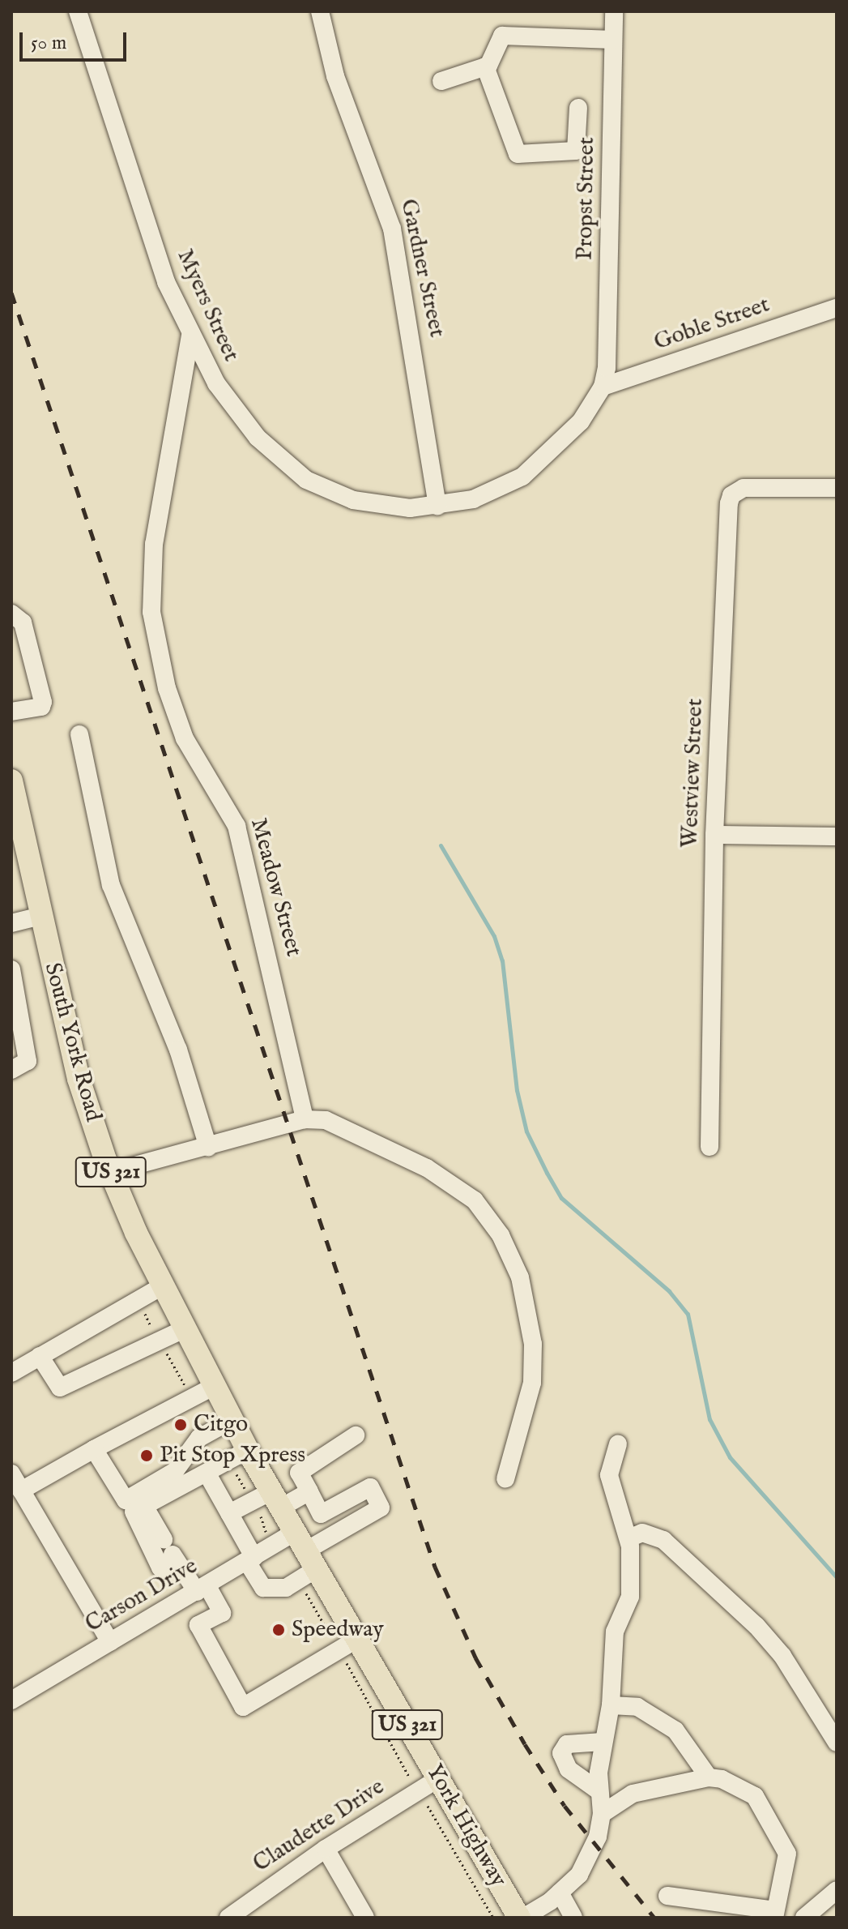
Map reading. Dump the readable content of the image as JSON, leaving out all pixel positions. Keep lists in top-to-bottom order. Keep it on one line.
{"streets":{"main road":["South York Road","US 321","York Highway"],"street":["Propst Street","Gardner Street","Myers Street","Goble Street","Westview Street","Meadow Street","Carson Drive","Claudette Drive"]},"crossings":[["Propst Street","Myers Street"],["Propst Street","Goble Street"],["Gardner Street","Myers Street"],["Myers Street","Goble Street"],["Myers Street","Meadow Street"],["South York Road","Carson Drive"],["South York Road","York Highway"],["Carson Drive","York Highway"],["Claudette Drive","York Highway"]],"places":["Citgo","Pit Stop Xpress","Speedway"],"scale_bar":"50 m"}
